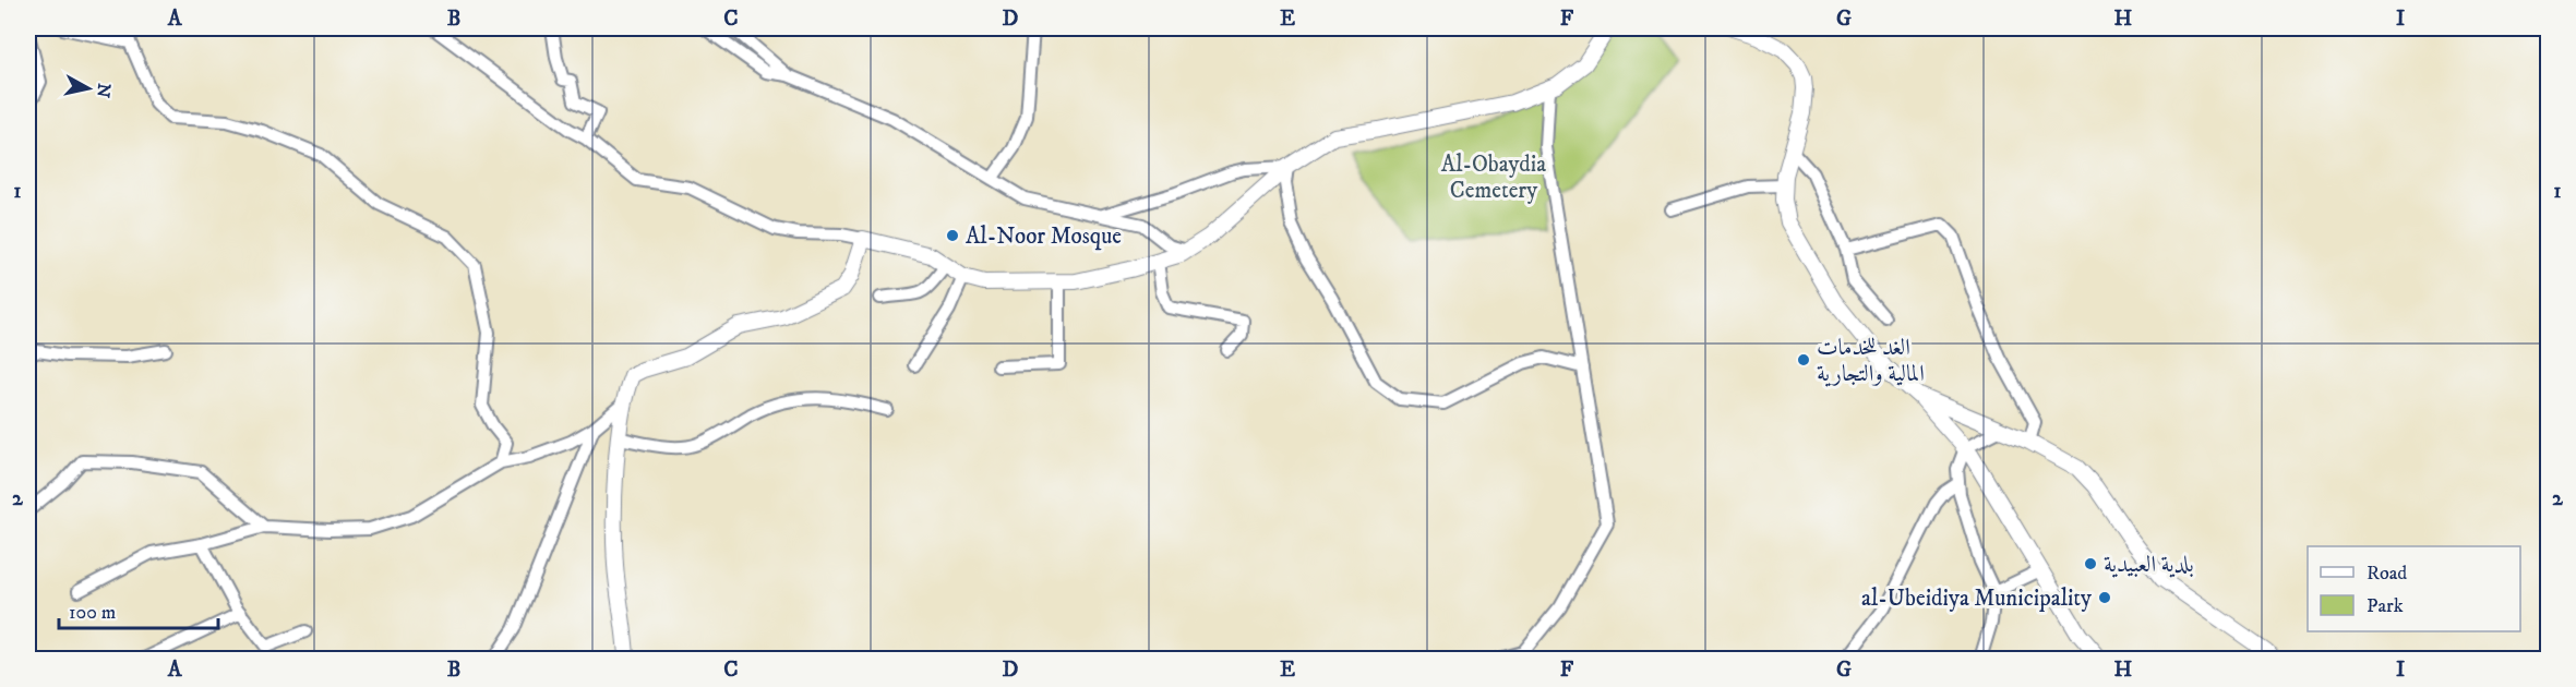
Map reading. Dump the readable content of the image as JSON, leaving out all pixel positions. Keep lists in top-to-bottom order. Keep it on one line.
{"parks":["Al-Obaydia Cemetery"],"places":["Al-Noor Mosque","الغد للخدمات المالية والتجارية","بلدية العبيدية","al-Ubeidiya Municipality"],"legend":["Road","Park"],"scale_bar":"100 m","north":"right","grid":{"columns":["A","B","C","D","E","F","G","H","I"],"rows":["1","2"]}}
